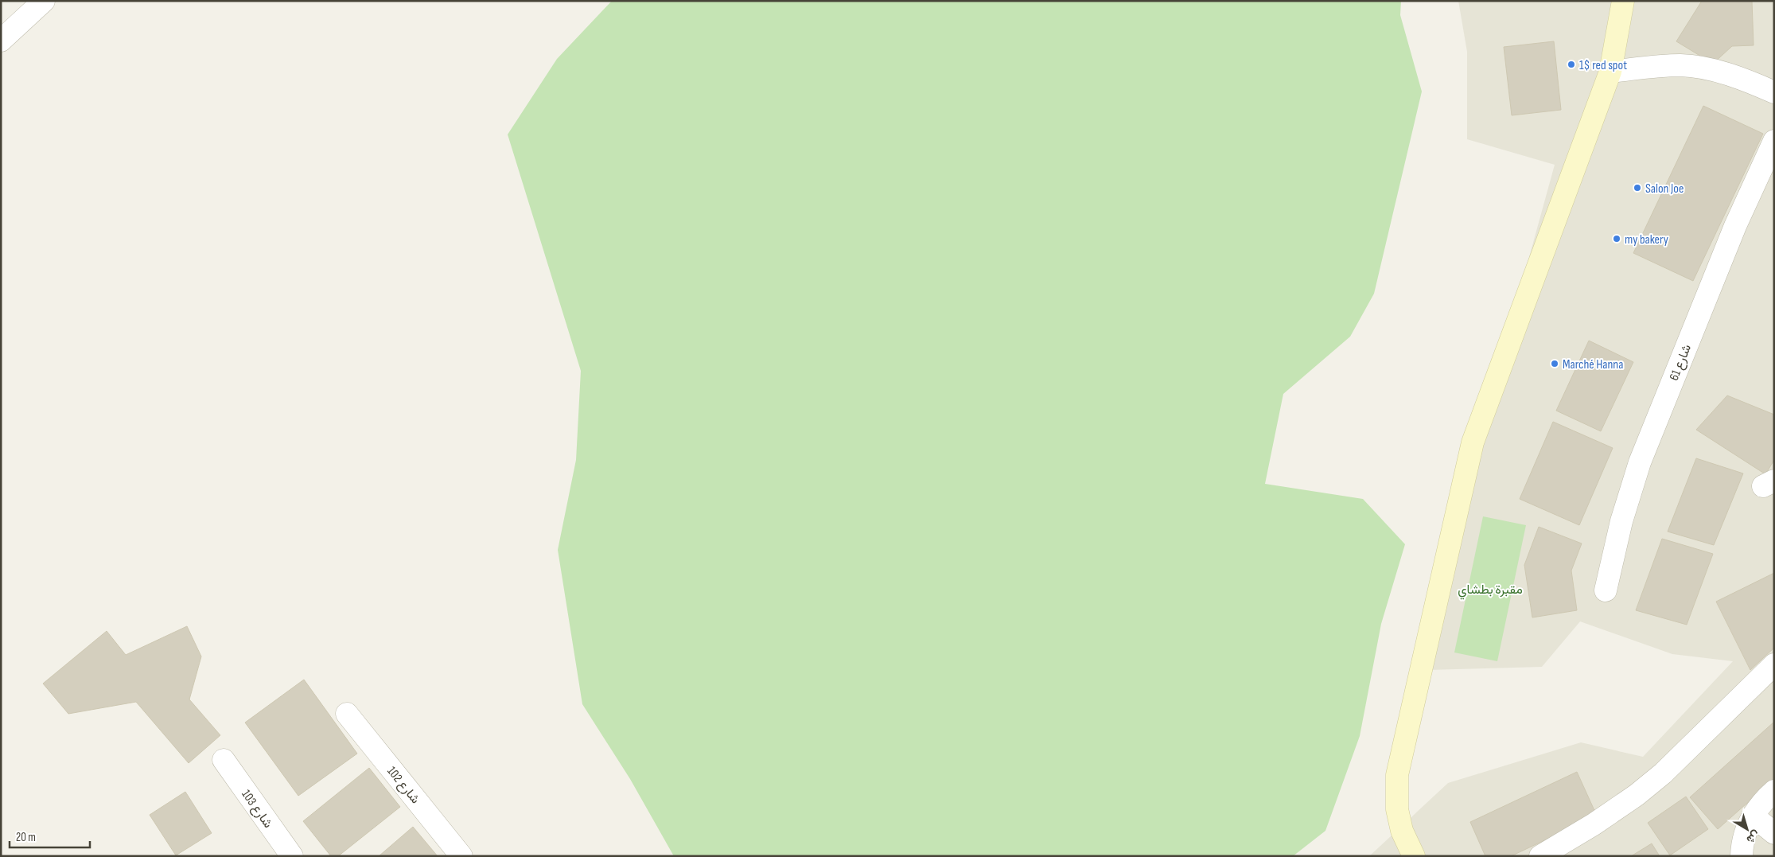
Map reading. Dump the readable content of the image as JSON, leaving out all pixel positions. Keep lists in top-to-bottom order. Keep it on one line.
{"streets":{"street":["شارع 61","شارع 102","شارع 103"]},"parks":["مقبرة بطشاي"],"places":["1$ red spot","Salon Joe","my bakery","Marché Hanna"],"scale_bar":"20 m","north":"bottom right"}
